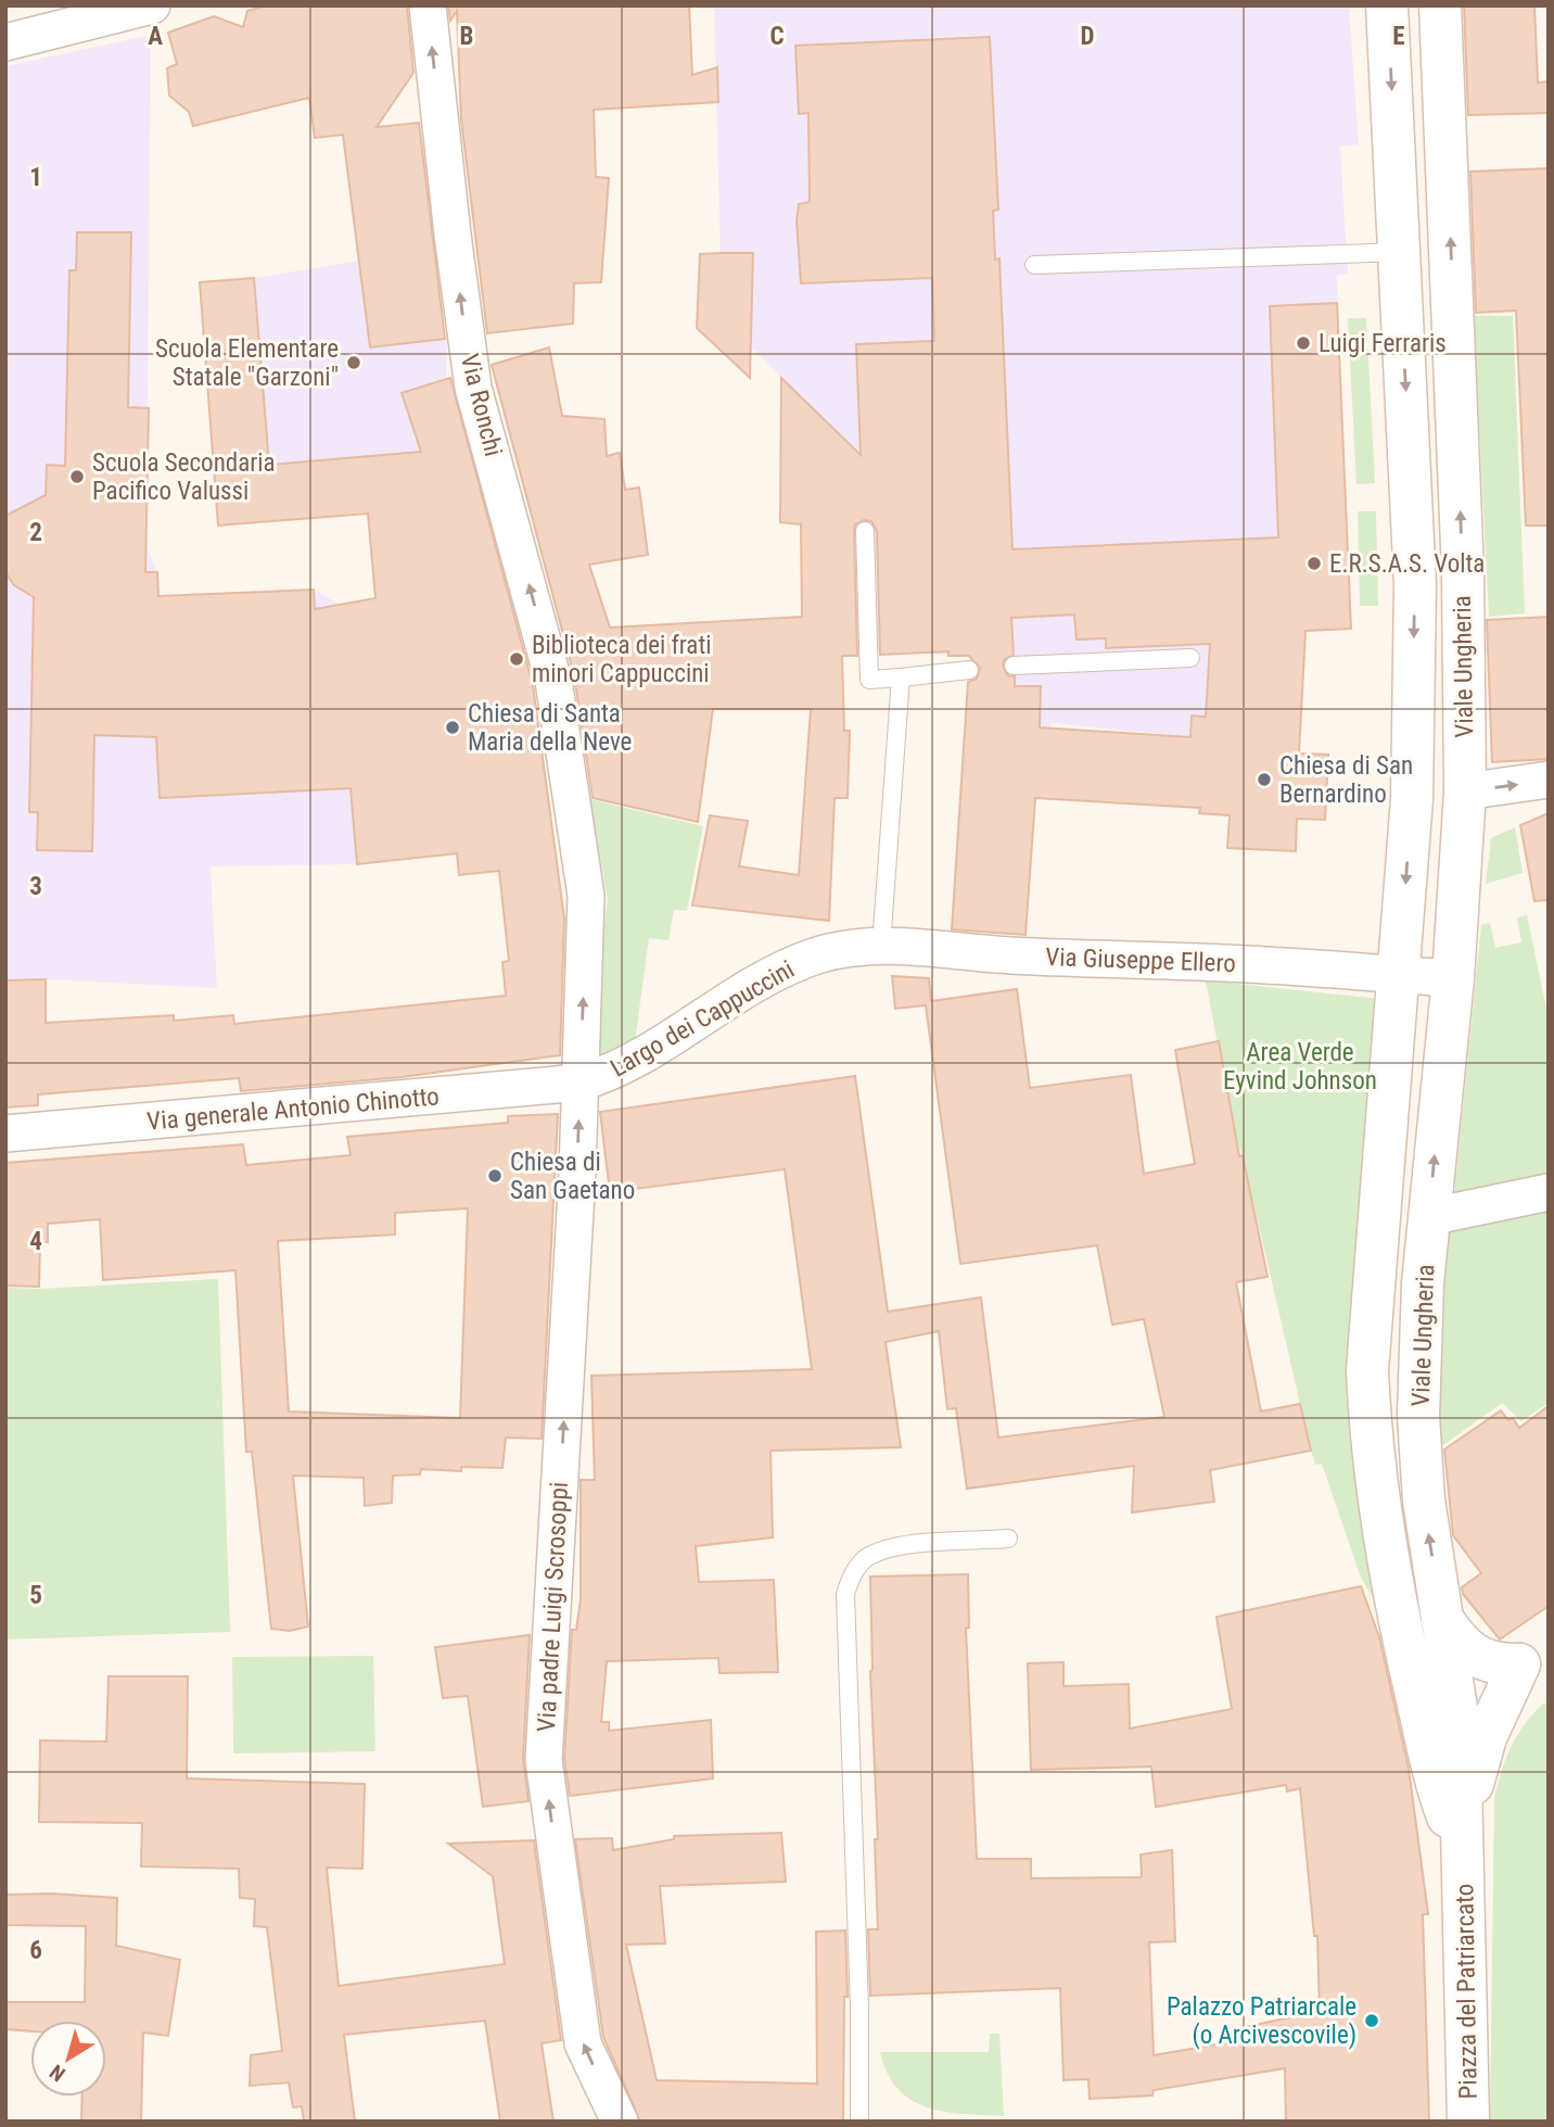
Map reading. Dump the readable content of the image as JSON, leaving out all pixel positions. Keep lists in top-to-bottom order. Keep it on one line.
{"streets":{"street":["Via Ronchi","Viale Ungheria","Via Giuseppe Ellero","Largo dei Cappuccini","Via generale Antonio Chinotto","Via padre Luigi Scrosoppi","Piazza del Patriarcato"]},"crossings":[["Via Ronchi","Largo dei Cappuccini"],["Viale Ungheria","Via Giuseppe Ellero"],["Viale Ungheria","Piazza del Patriarcato"],["Via Giuseppe Ellero","Largo dei Cappuccini"],["Largo dei Cappuccini","Via generale Antonio Chinotto"],["Largo dei Cappuccini","Via padre Luigi Scrosoppi"],["Via generale Antonio Chinotto","Via padre Luigi Scrosoppi"]],"one_way":["Via Ronchi","Largo dei Cappuccini","Via padre Luigi Scrosoppi"],"parks":["Area Verde Eyvind Johnson"],"places":["Luigi Ferraris","Scuola Elementare Statale \"Garzoni\"","Scuola Secondaria Pacifico Valussi","E.R.S.A.S. Volta","Biblioteca dei frati minori Cappuccini","Chiesa di Santa Maria della Neve","Chiesa di San Bernardino","Chiesa di San Gaetano","Palazzo Patriarcale (o Arcivescovile)"],"north":"bottom left","grid":{"columns":["A","B","C","D","E"],"rows":["1","2","3","4","5","6"]}}
